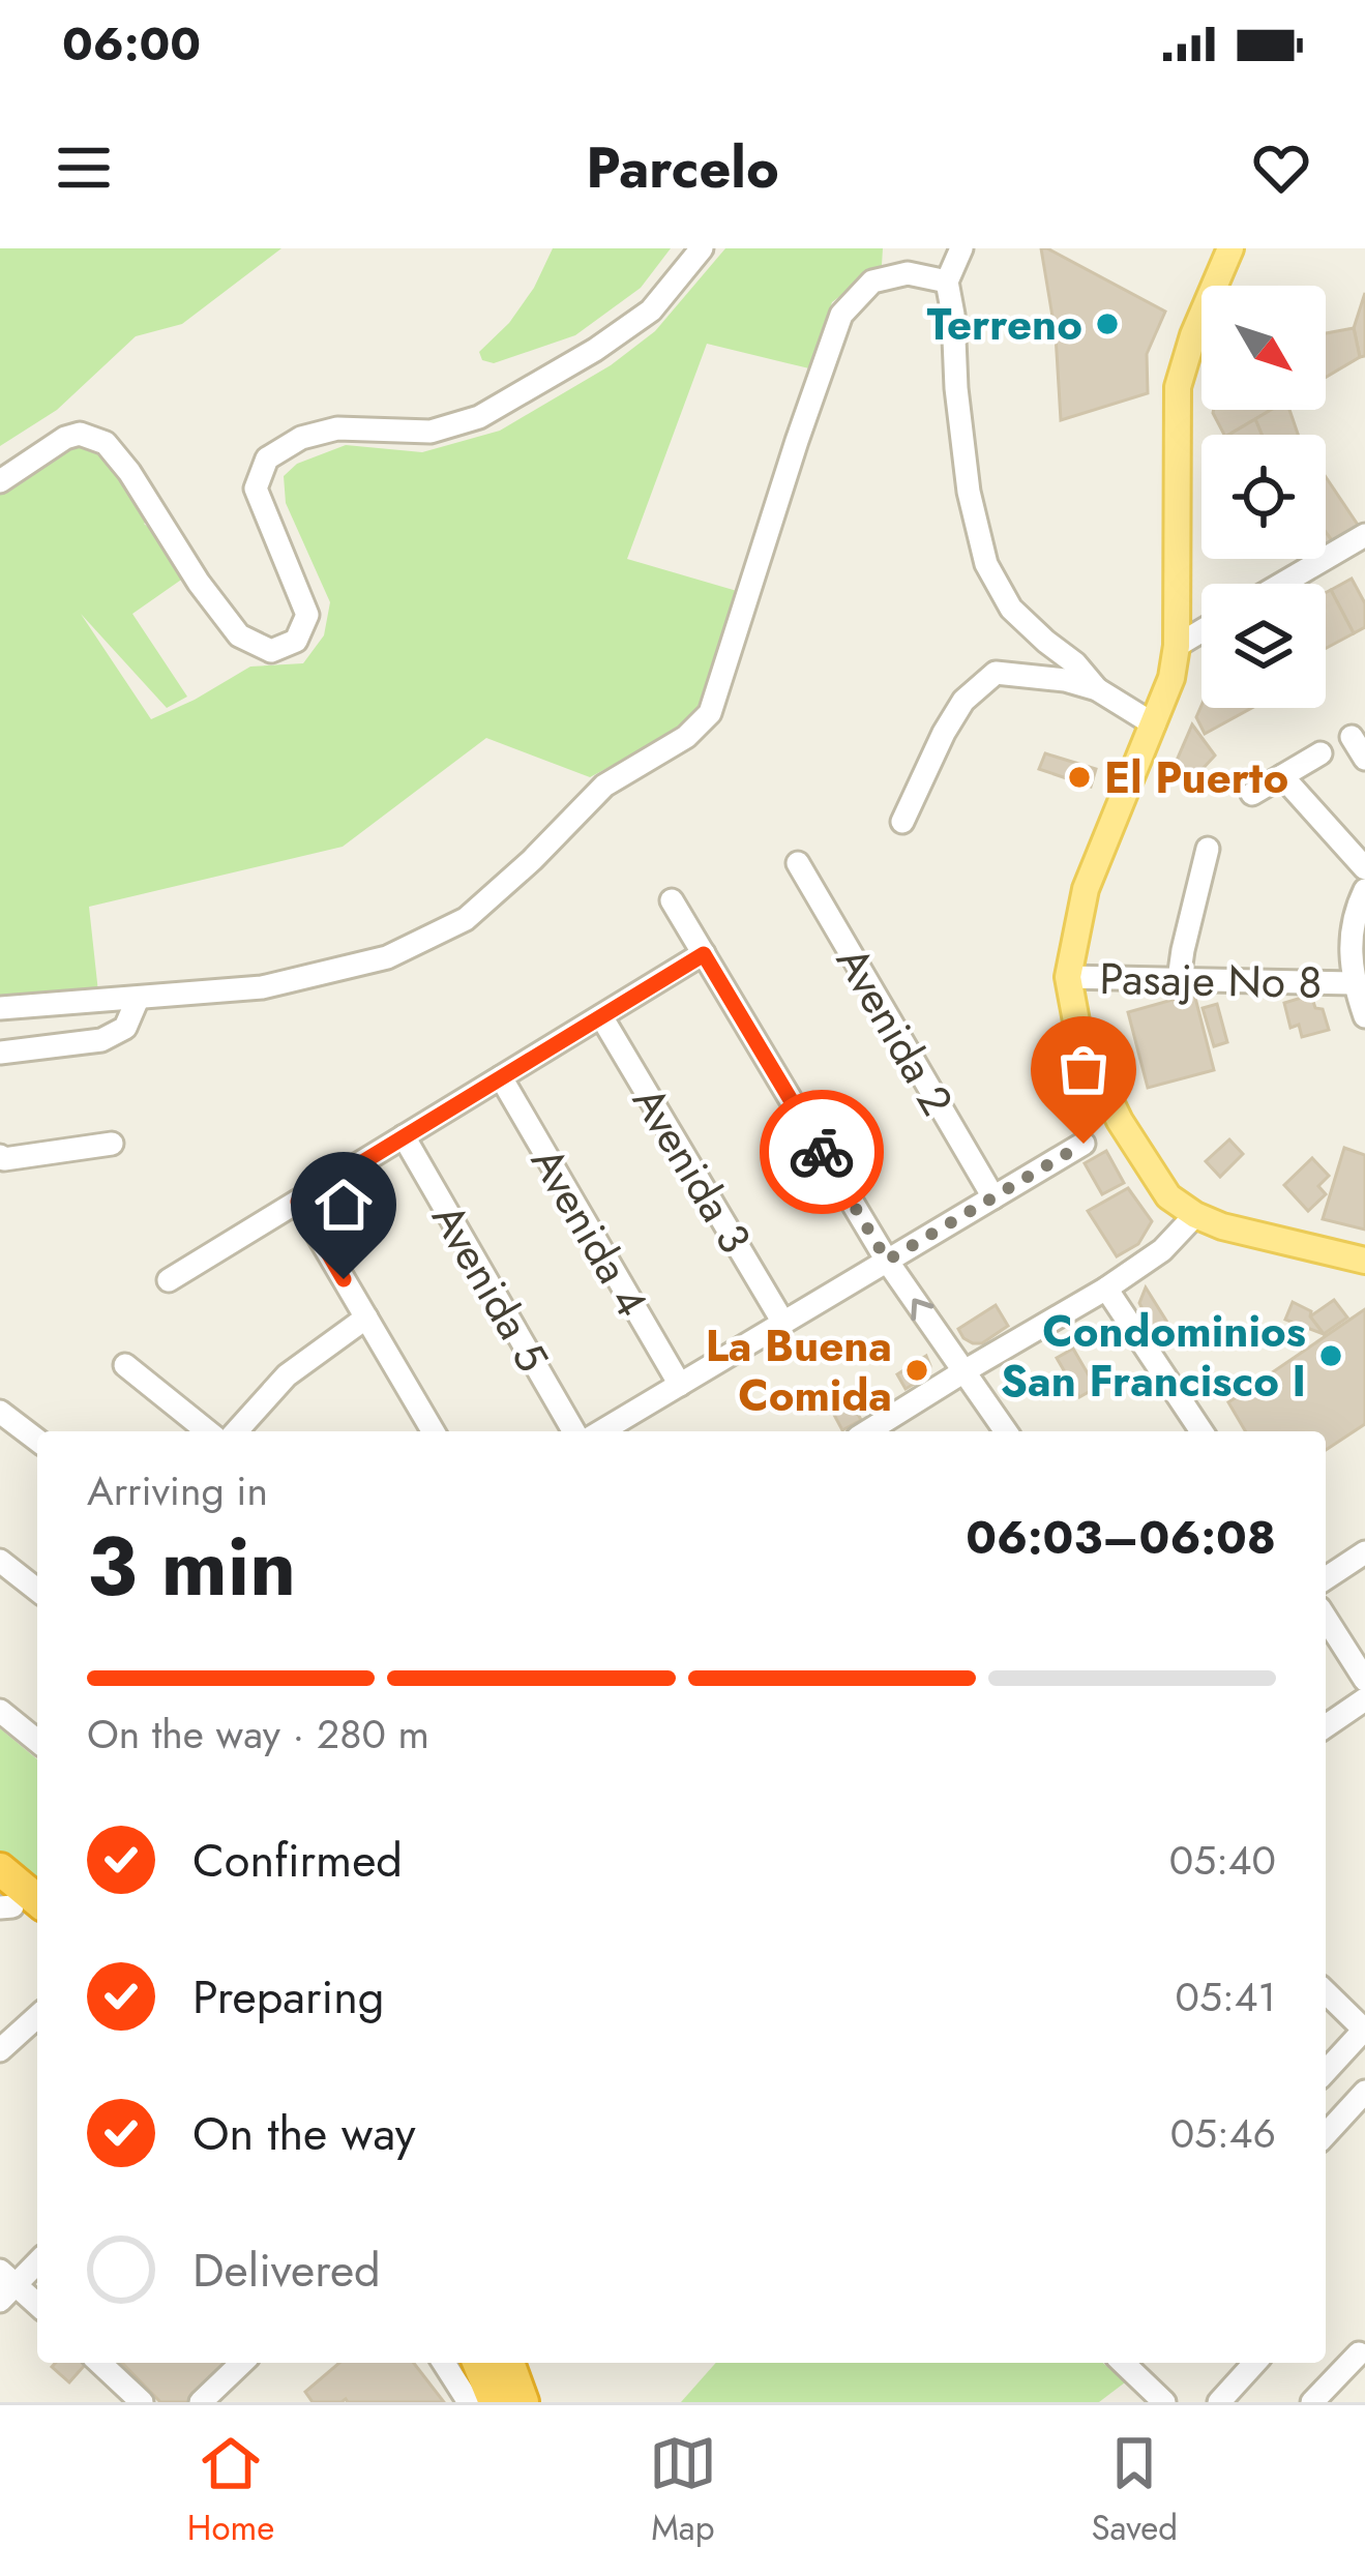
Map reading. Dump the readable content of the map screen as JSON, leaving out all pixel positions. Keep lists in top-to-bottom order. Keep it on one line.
{"streets":{"street":["Pasaje No 8","Avenida 2","Avenida 3","Avenida 4","Avenida 5"]},"places":["Terreno","El Puerto","Condominios San Francisco I","La Buena Comida"],"north":"bottom right","page":{"status":"06:00","header":"Parcelo","heading":["3 min","Arriving in","06:03–06:08"],"bar":"On the way · 280 m","list":[["Confirmed","05:40"],["Preparing","05:41"],["On the way","05:46"],"Delivered"],"tabs":["Home","Map","Saved"]}}
